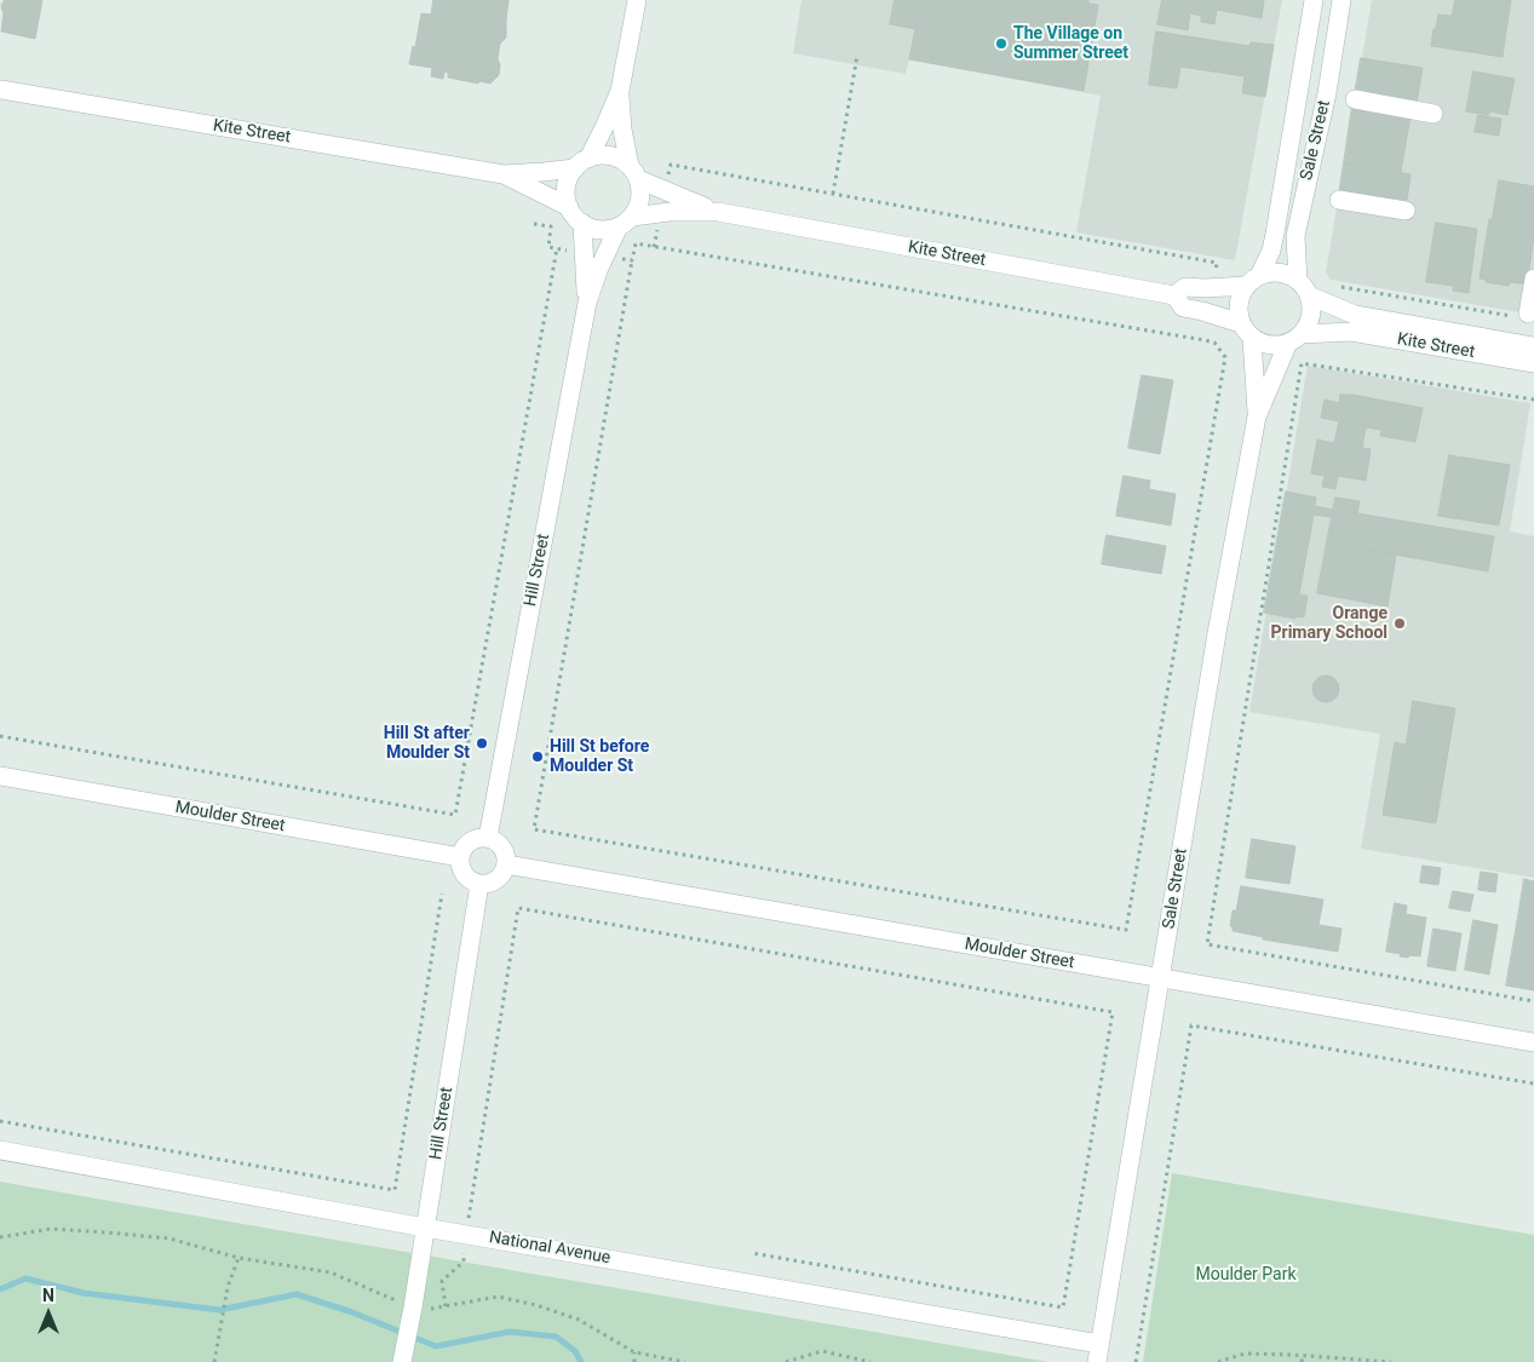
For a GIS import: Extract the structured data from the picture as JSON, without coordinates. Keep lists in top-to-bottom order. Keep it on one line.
{"streets":{"street":["Kite Street","Sale Street","Hill Street","Moulder Street","National Avenue"]},"crossings":[["Kite Street","Sale Street"],["Kite Street","Hill Street"],["Sale Street","Moulder Street"],["Sale Street","National Avenue"],["Hill Street","Moulder Street"],["Hill Street","National Avenue"]],"parks":["Moulder Park"],"places":["The Village on Summer Street","Orange Primary School","Hill St after Moulder St","Hill St before Moulder St"],"north":"top"}
